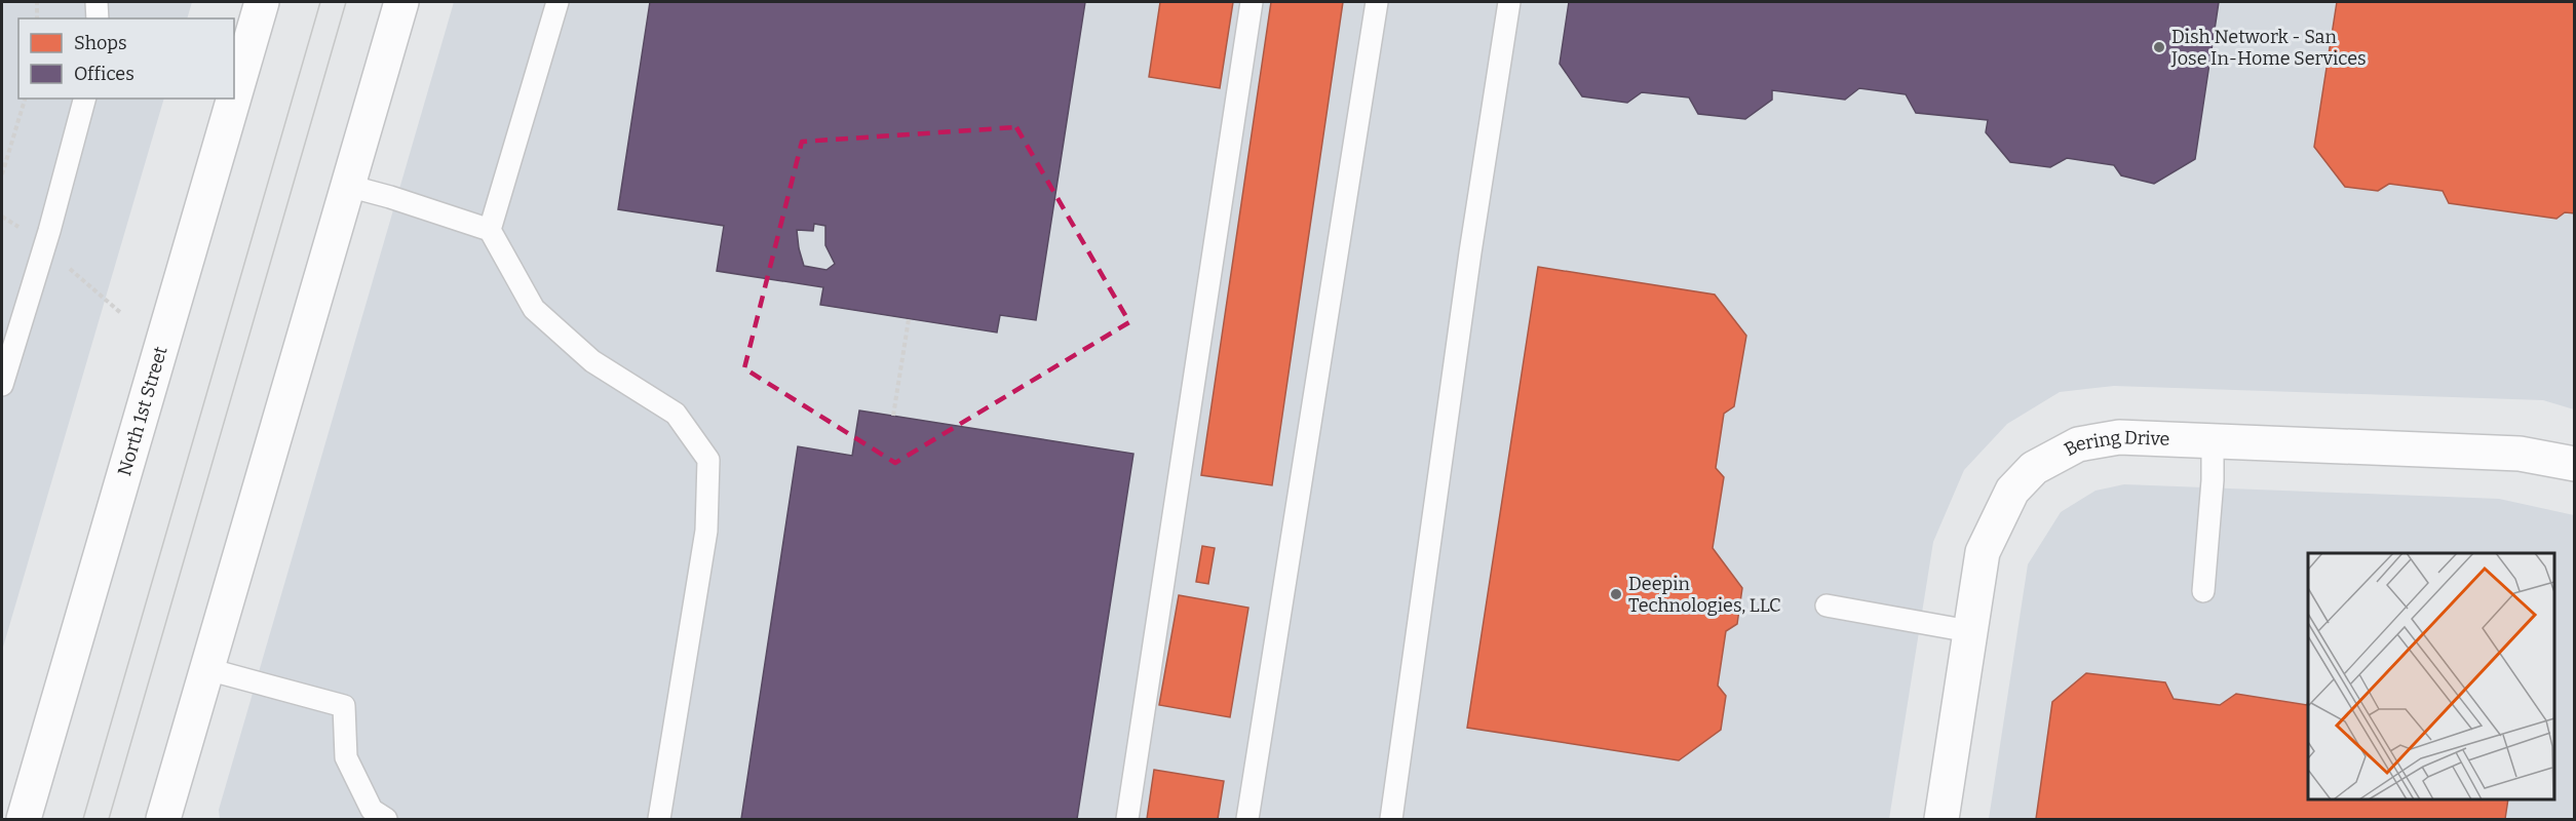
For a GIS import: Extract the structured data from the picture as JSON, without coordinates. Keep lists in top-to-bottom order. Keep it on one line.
{"streets":{"main road":["North 1st Street","Bering Drive"]},"places":["Dish Network - San Jose In-Home Services","Deepin Technologies, LLC"],"legend":["Shops","Offices"]}
